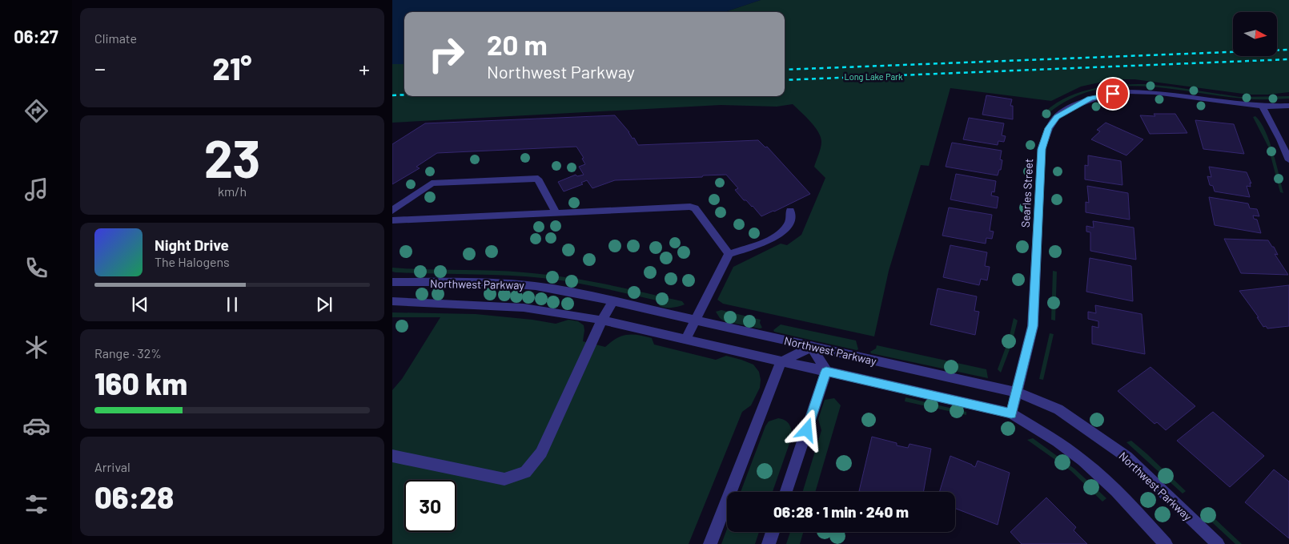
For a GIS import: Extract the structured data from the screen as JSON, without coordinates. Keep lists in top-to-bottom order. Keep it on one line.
{"streets":{"street":["Searles Street","Northwest Parkway"]},"crossings":[["Searles Street","Northwest Parkway"]],"parks":["Long Lake Park"],"north":"right","page":{"tabs":"06:27","tile":["Climate",["23","km/h"],["Range · 32%","160 km"],["Arrival","06:28"]],"turn":["20 m","Northwest Parkway"],"heat":["−","21°","+"],"song":["Night Drive","The Halogens"],"limit":"30","trip":"06:28 · 1 min · 240 m"}}
